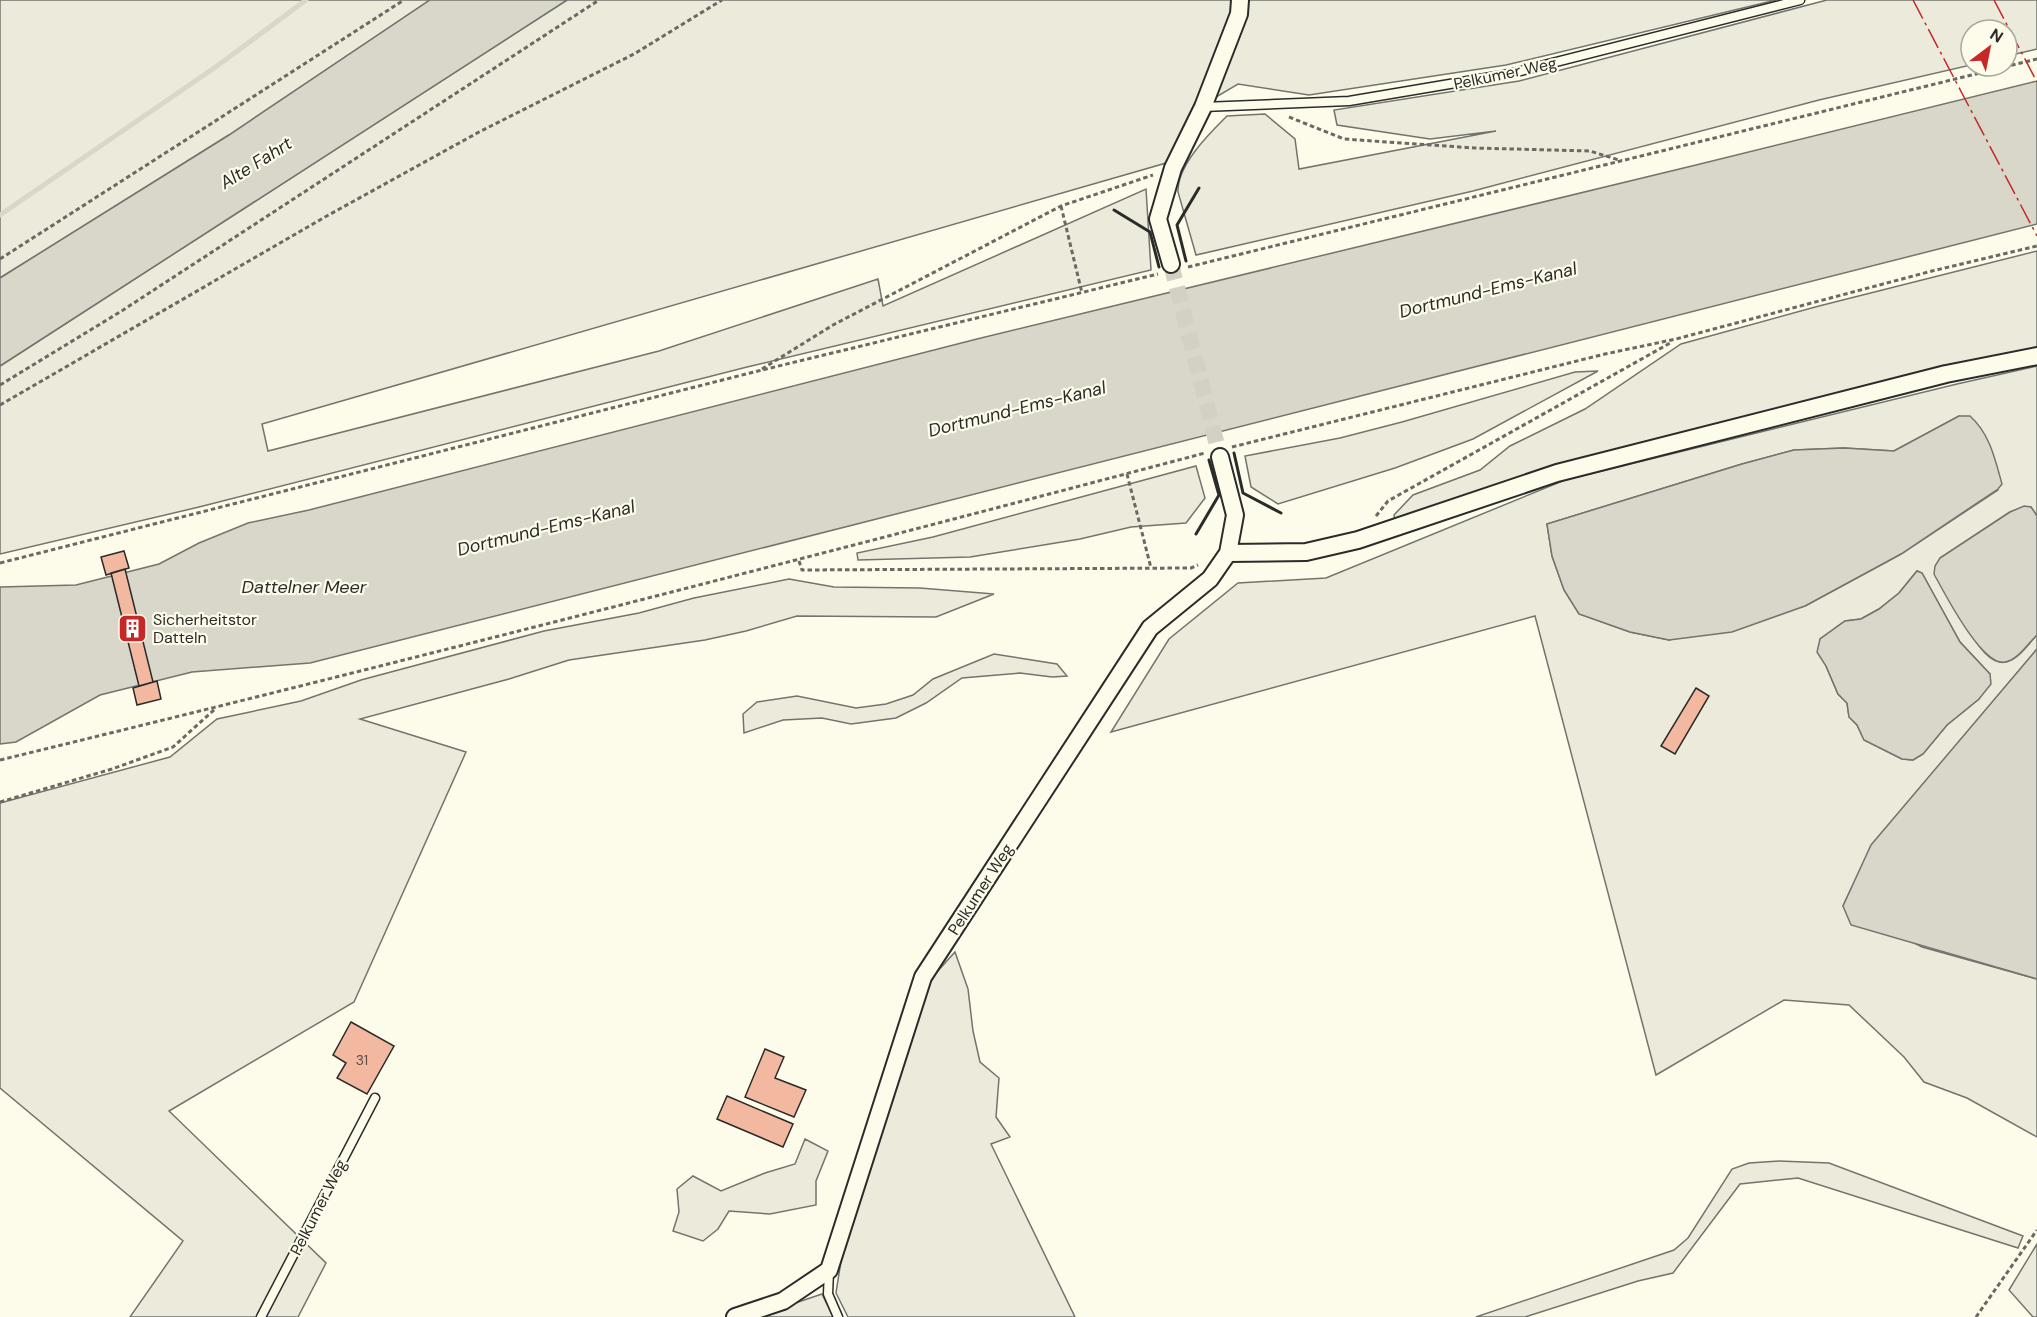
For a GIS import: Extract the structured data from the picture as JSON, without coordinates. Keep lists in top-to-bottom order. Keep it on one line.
{"streets":{"street":["Pelkumer Weg"]},"water":["Alte Fahrt","Dortmund-Ems-Kanal","Dattelner Meer"],"places":{"building":["Sicherheitstor Datteln"]},"house_numbers":["31"],"north":"top right"}
